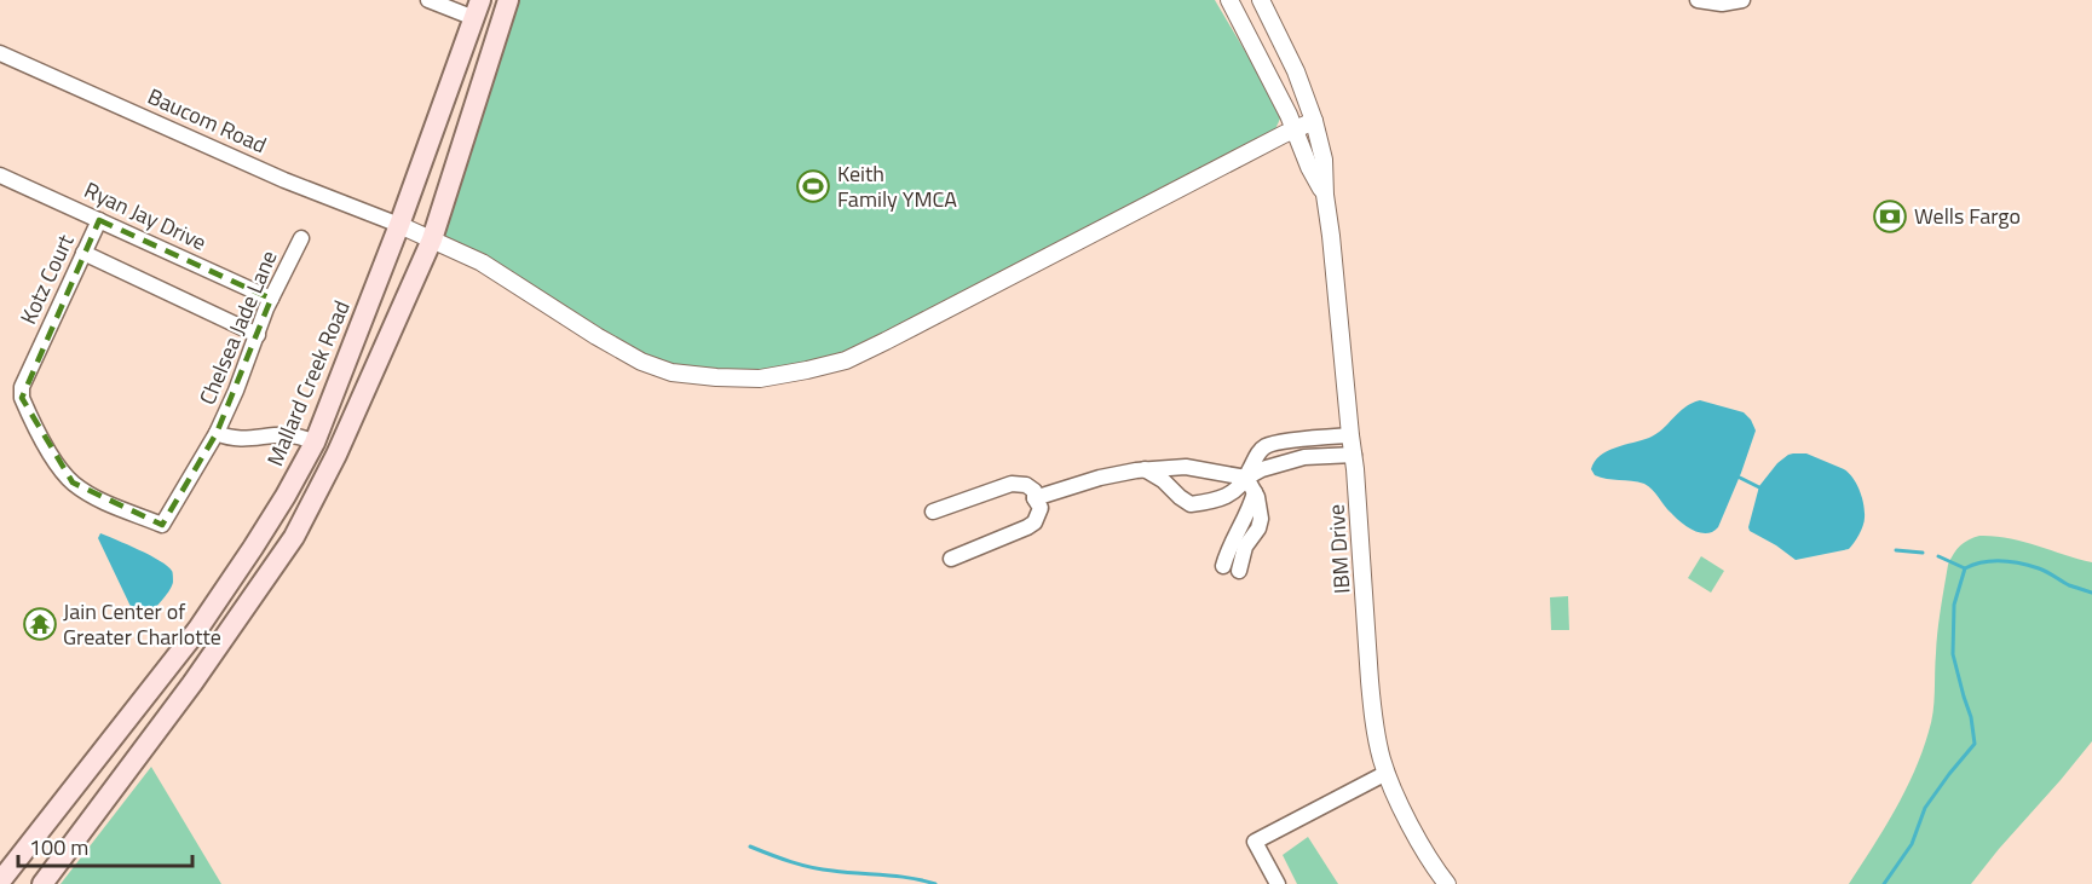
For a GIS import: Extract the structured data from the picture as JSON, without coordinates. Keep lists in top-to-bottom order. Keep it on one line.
{"streets":{"main road":["Mallard Creek Road"],"street":["Baucom Road","Ryan Jay Drive","Kotz Court","Chelsea Jade Lane","IBM Drive"]},"crossings":[["Baucom Road","Mallard Creek Road"],["Ryan Jay Drive","Kotz Court"],["Ryan Jay Drive","Chelsea Jade Lane"],["Kotz Court","Chelsea Jade Lane"]],"places":{"sports":["Keith Family YMCA"],"bank":["Wells Fargo"],"temple":["Jain Center of Greater Charlotte"]},"scale_bar":"100 m"}
